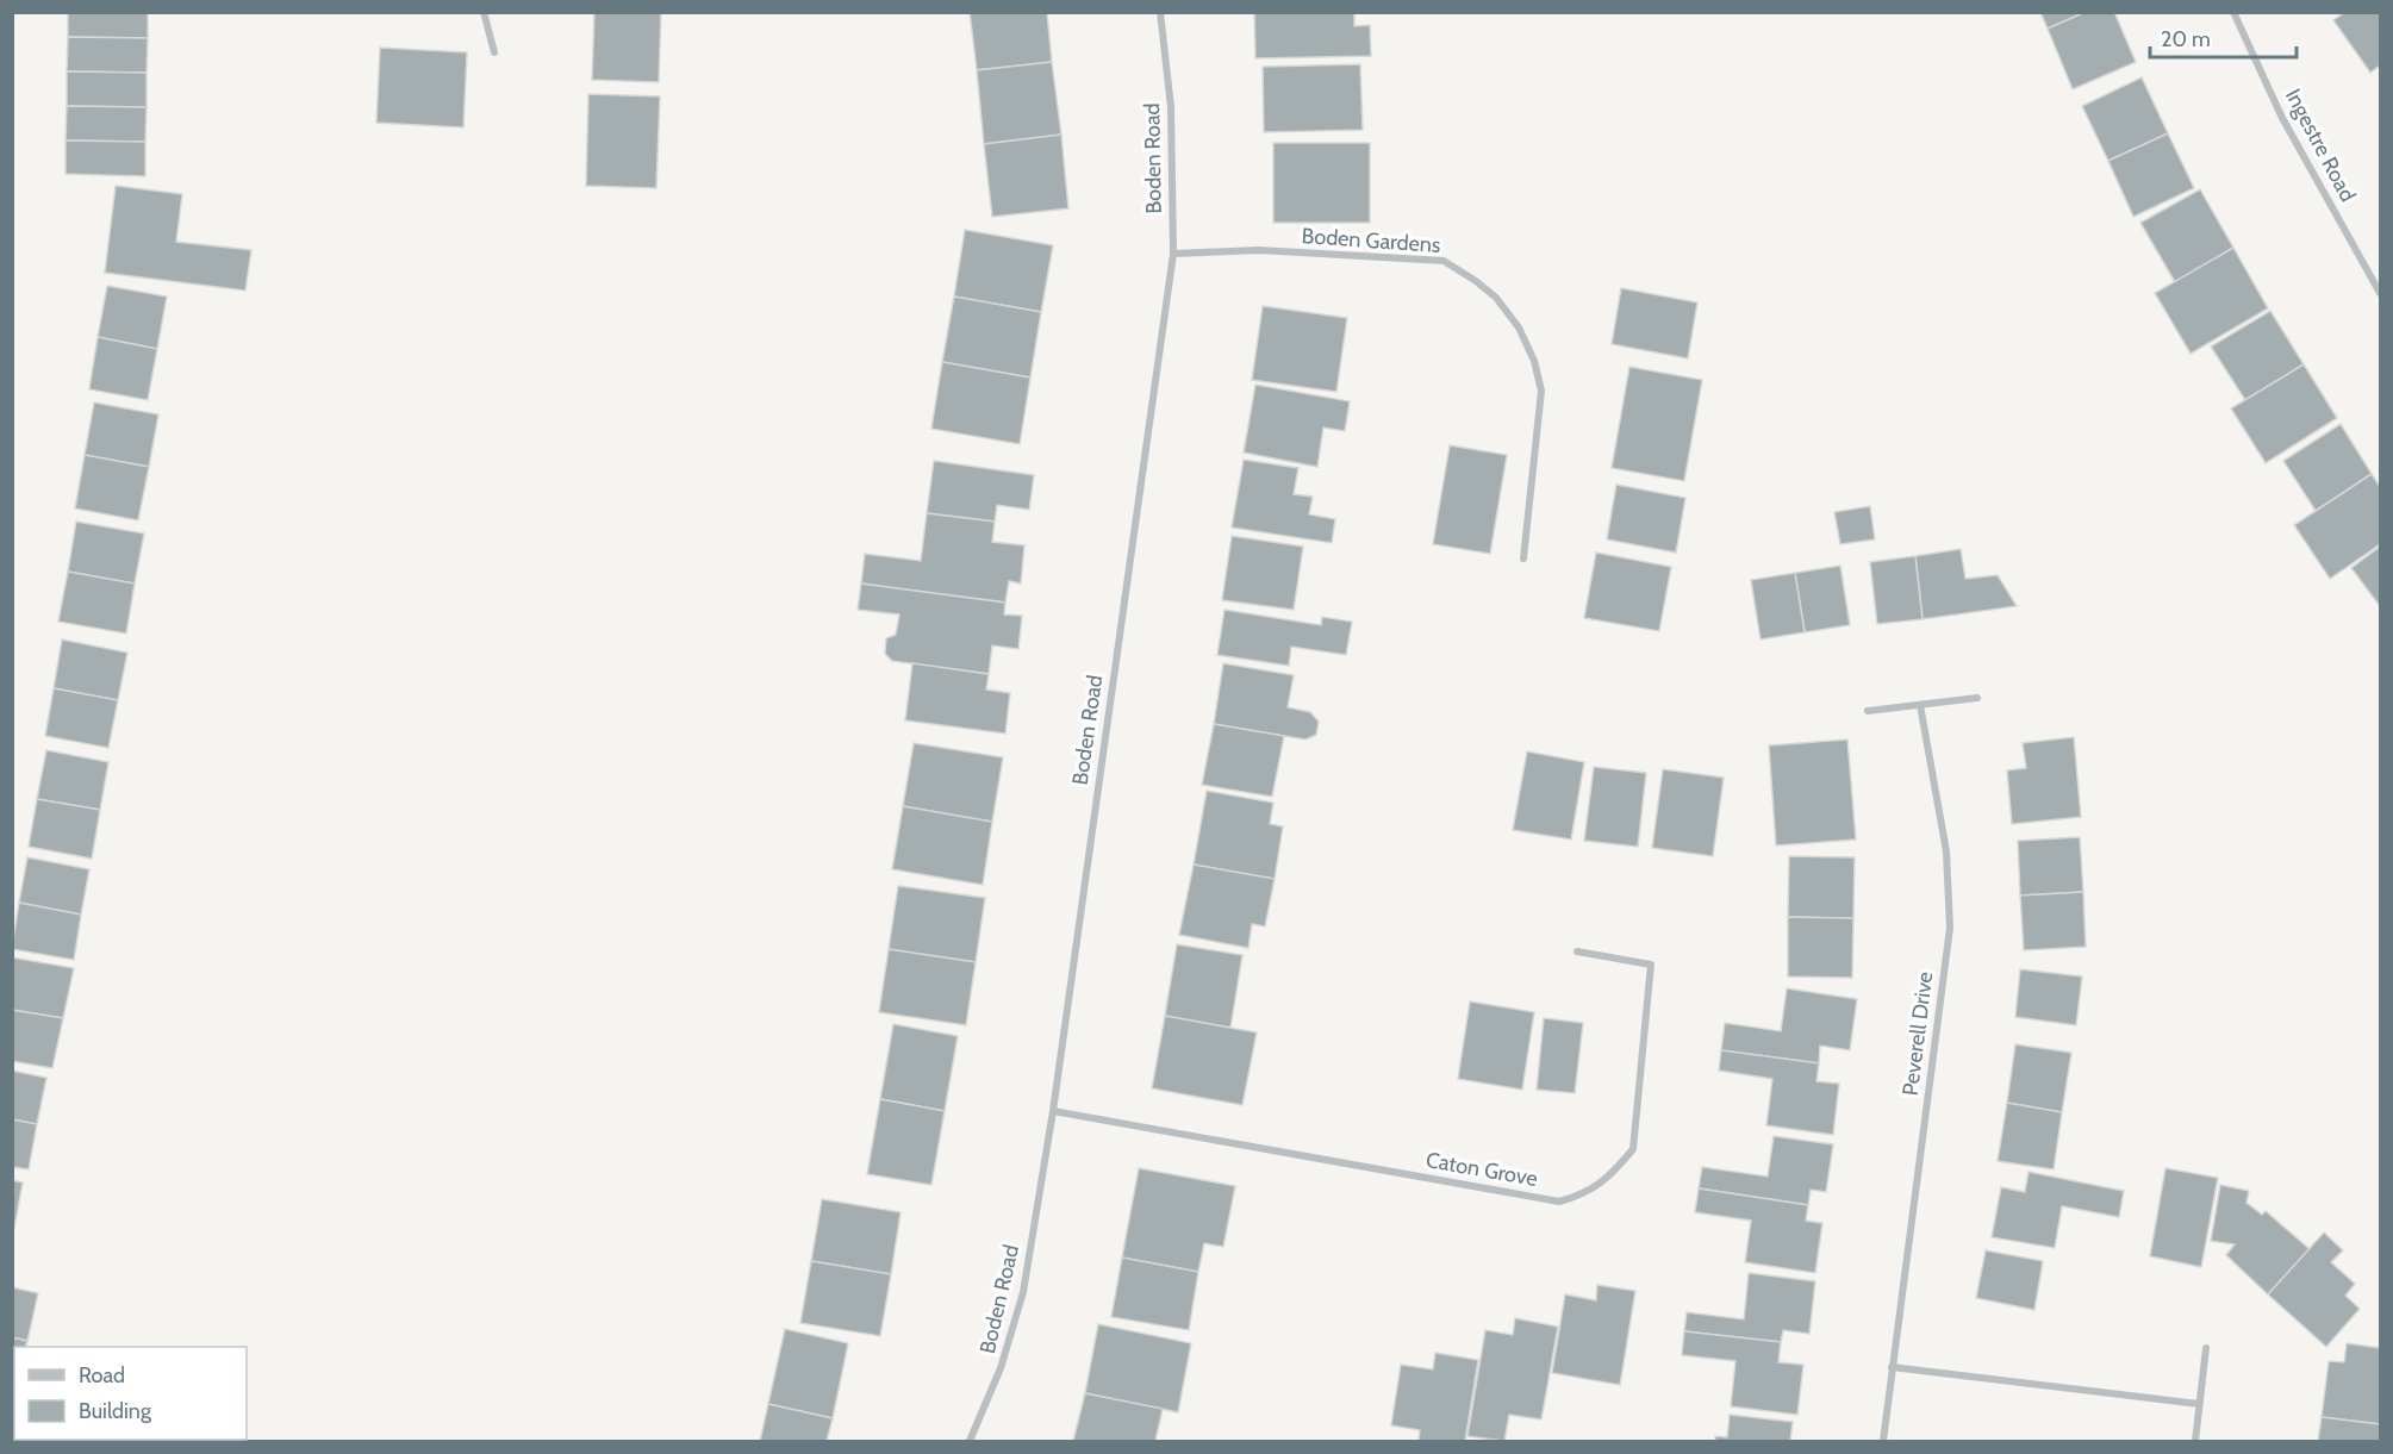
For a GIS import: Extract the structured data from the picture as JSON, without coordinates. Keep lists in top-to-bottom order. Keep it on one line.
{"streets":{"street":["Ingestre Road","Boden Road","Boden Gardens","Peverell Drive","Caton Grove"]},"crossings":[["Boden Road","Boden Gardens"],["Boden Road","Caton Grove"]],"legend":["Road","Building"],"scale_bar":"20 m"}
